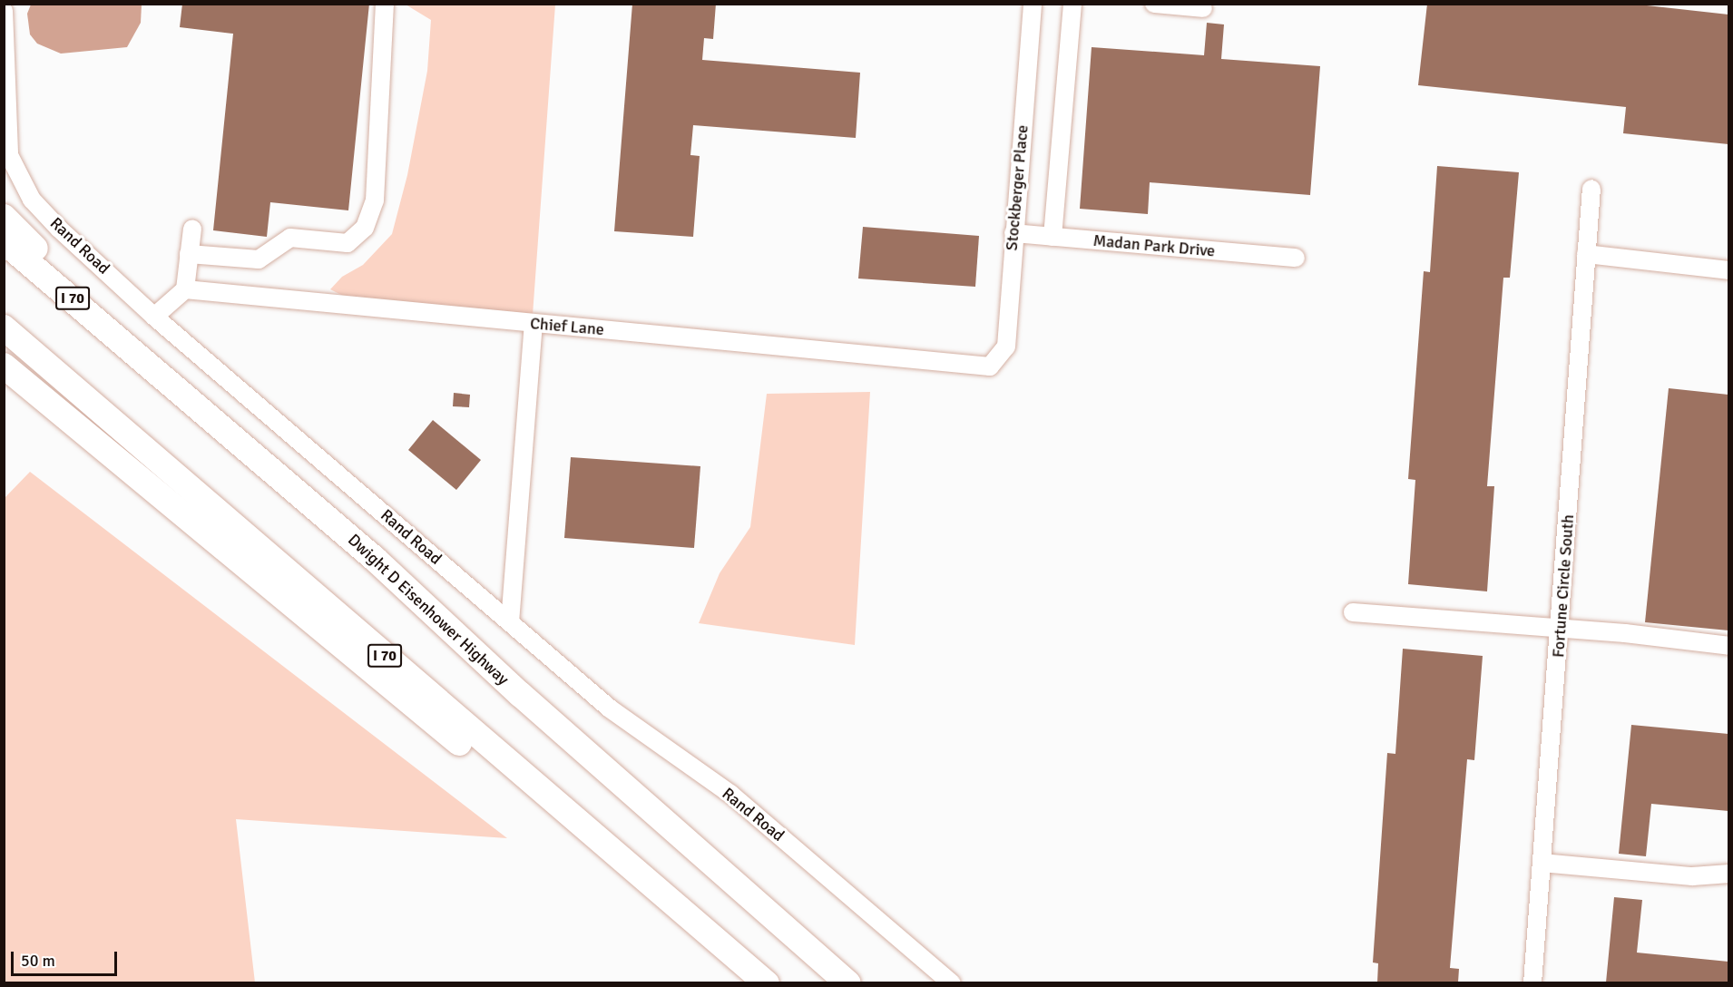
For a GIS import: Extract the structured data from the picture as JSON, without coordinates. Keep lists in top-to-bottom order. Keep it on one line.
{"streets":{"highway":["I 70","Dwight D Eisenhower Highway"],"street":["Stockberger Place","Rand Road","Madan Park Drive","Chief Lane","Fortune Circle South"]},"crossings":[["Stockberger Place","Madan Park Drive"],["Stockberger Place","Chief Lane"]],"scale_bar":"50 m"}
